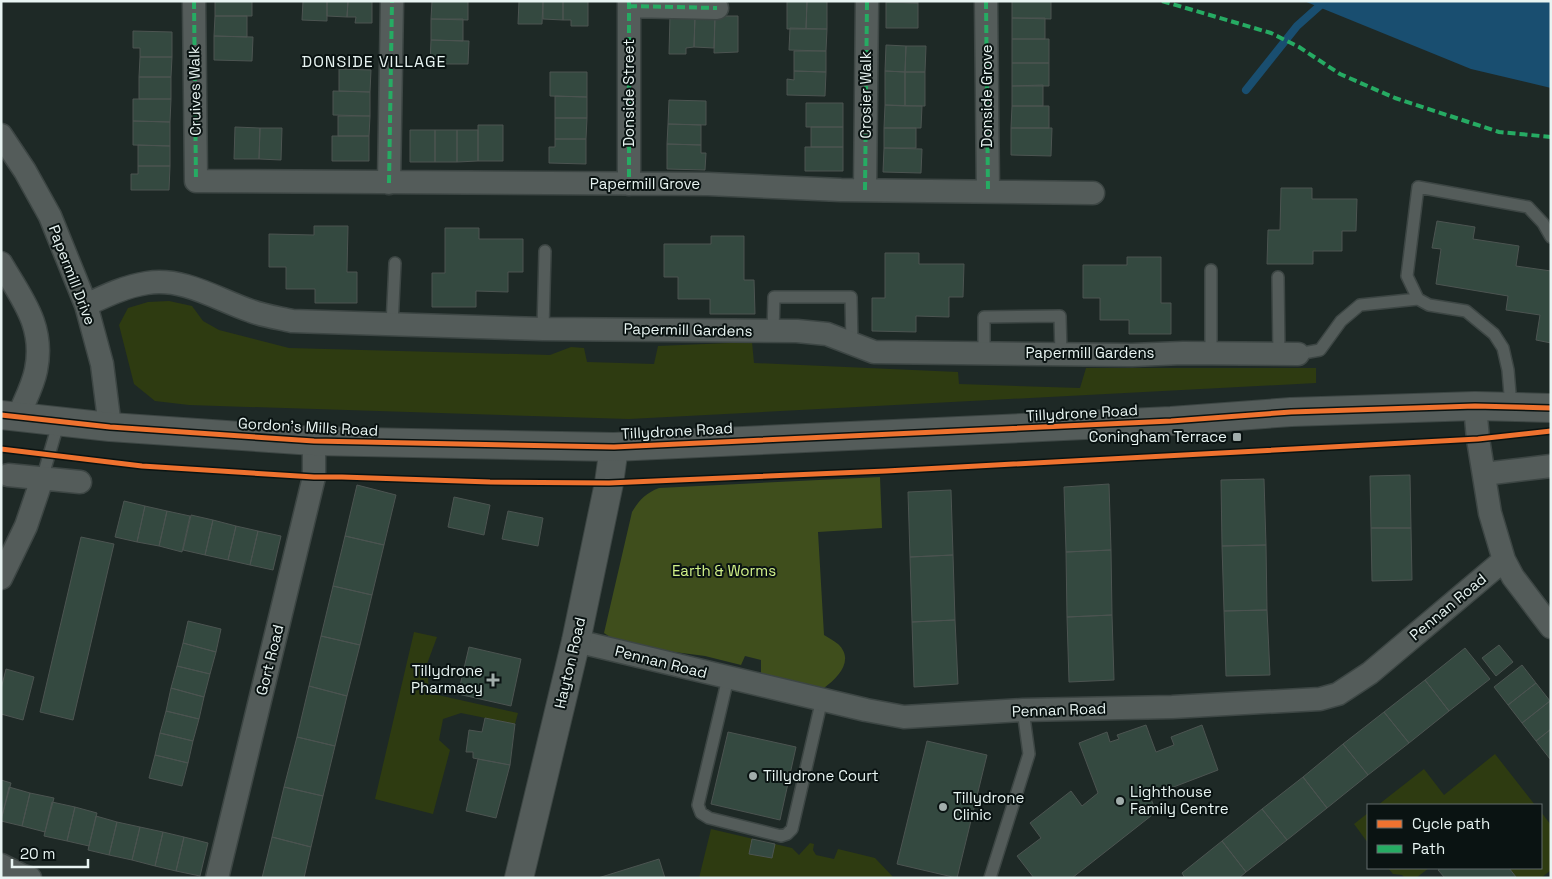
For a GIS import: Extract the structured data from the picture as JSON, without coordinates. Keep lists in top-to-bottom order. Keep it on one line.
{"streets":{"main road":["Tillydrone Road","Gordon's Mills Road","Hayton Road"],"street":["Cruives Walk","Donside Street","Crosier Walk","Donside Grove","Papermill Grove","Papermill Drive","Papermill Gardens","Pennan Road","Gort Road"]},"crossings":[["Cruives Walk","Papermill Grove"],["Donside Street","Papermill Grove"],["Crosier Walk","Papermill Grove"],["Donside Grove","Papermill Grove"],["Papermill Drive","Papermill Gardens"],["Papermill Drive","Gordon's Mills Road"],["Tillydrone Road","Gordon's Mills Road"],["Tillydrone Road","Hayton Road"],["Gordon's Mills Road","Gort Road"],["Gordon's Mills Road","Hayton Road"],["Pennan Road","Hayton Road"]],"districts":["DONSIDE VILLAGE"],"parks":["Earth & Worms"],"places":{"transit":["Coningham Terrace"],"health":["Tillydrone Pharmacy"],"other":["Tillydrone Court","Lighthouse Family Centre","Tillydrone Clinic"]},"legend":["Cycle path","Path"],"scale_bar":"20 m"}
